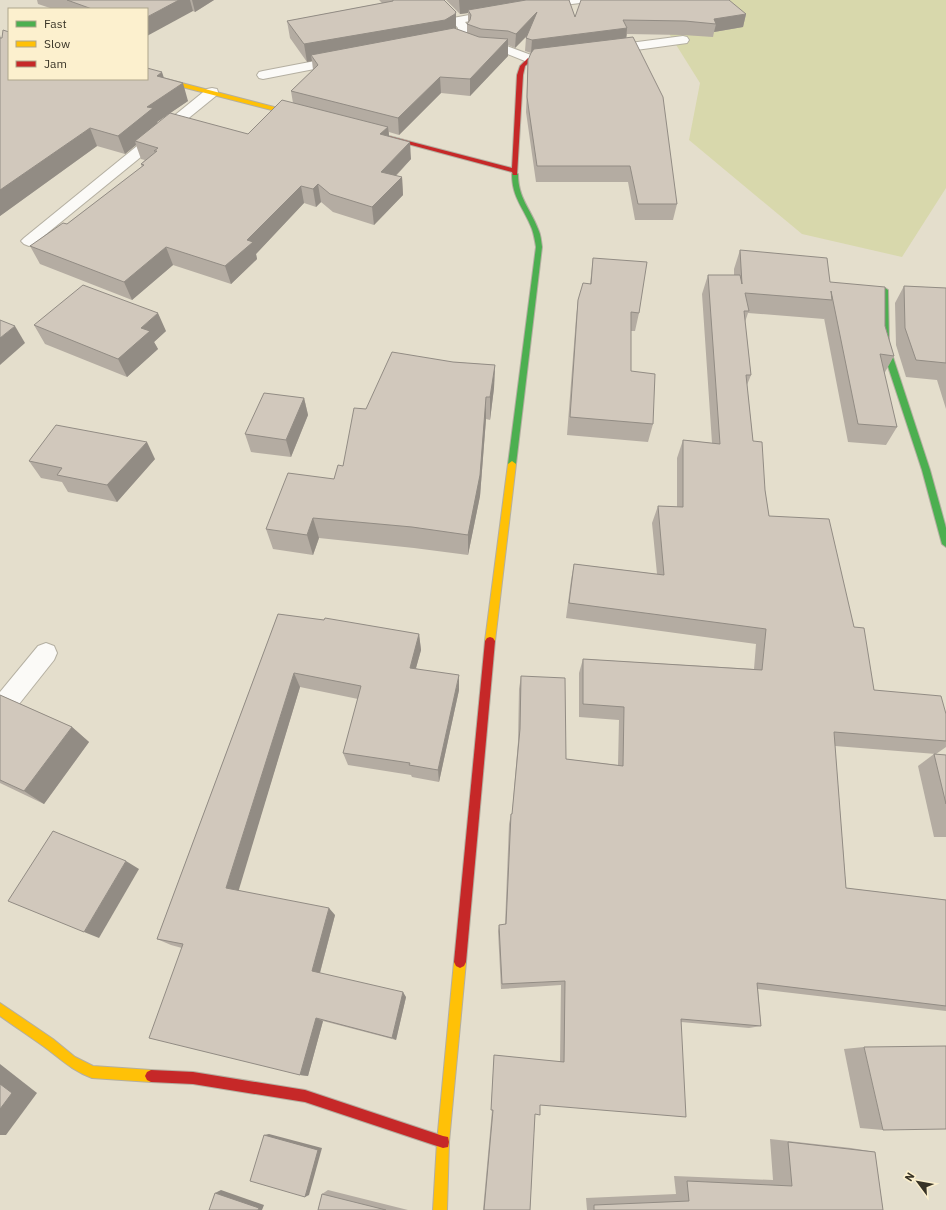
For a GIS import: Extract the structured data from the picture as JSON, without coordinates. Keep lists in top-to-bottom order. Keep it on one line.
{"legend":["Fast","Slow","Jam"],"north":"top left"}
